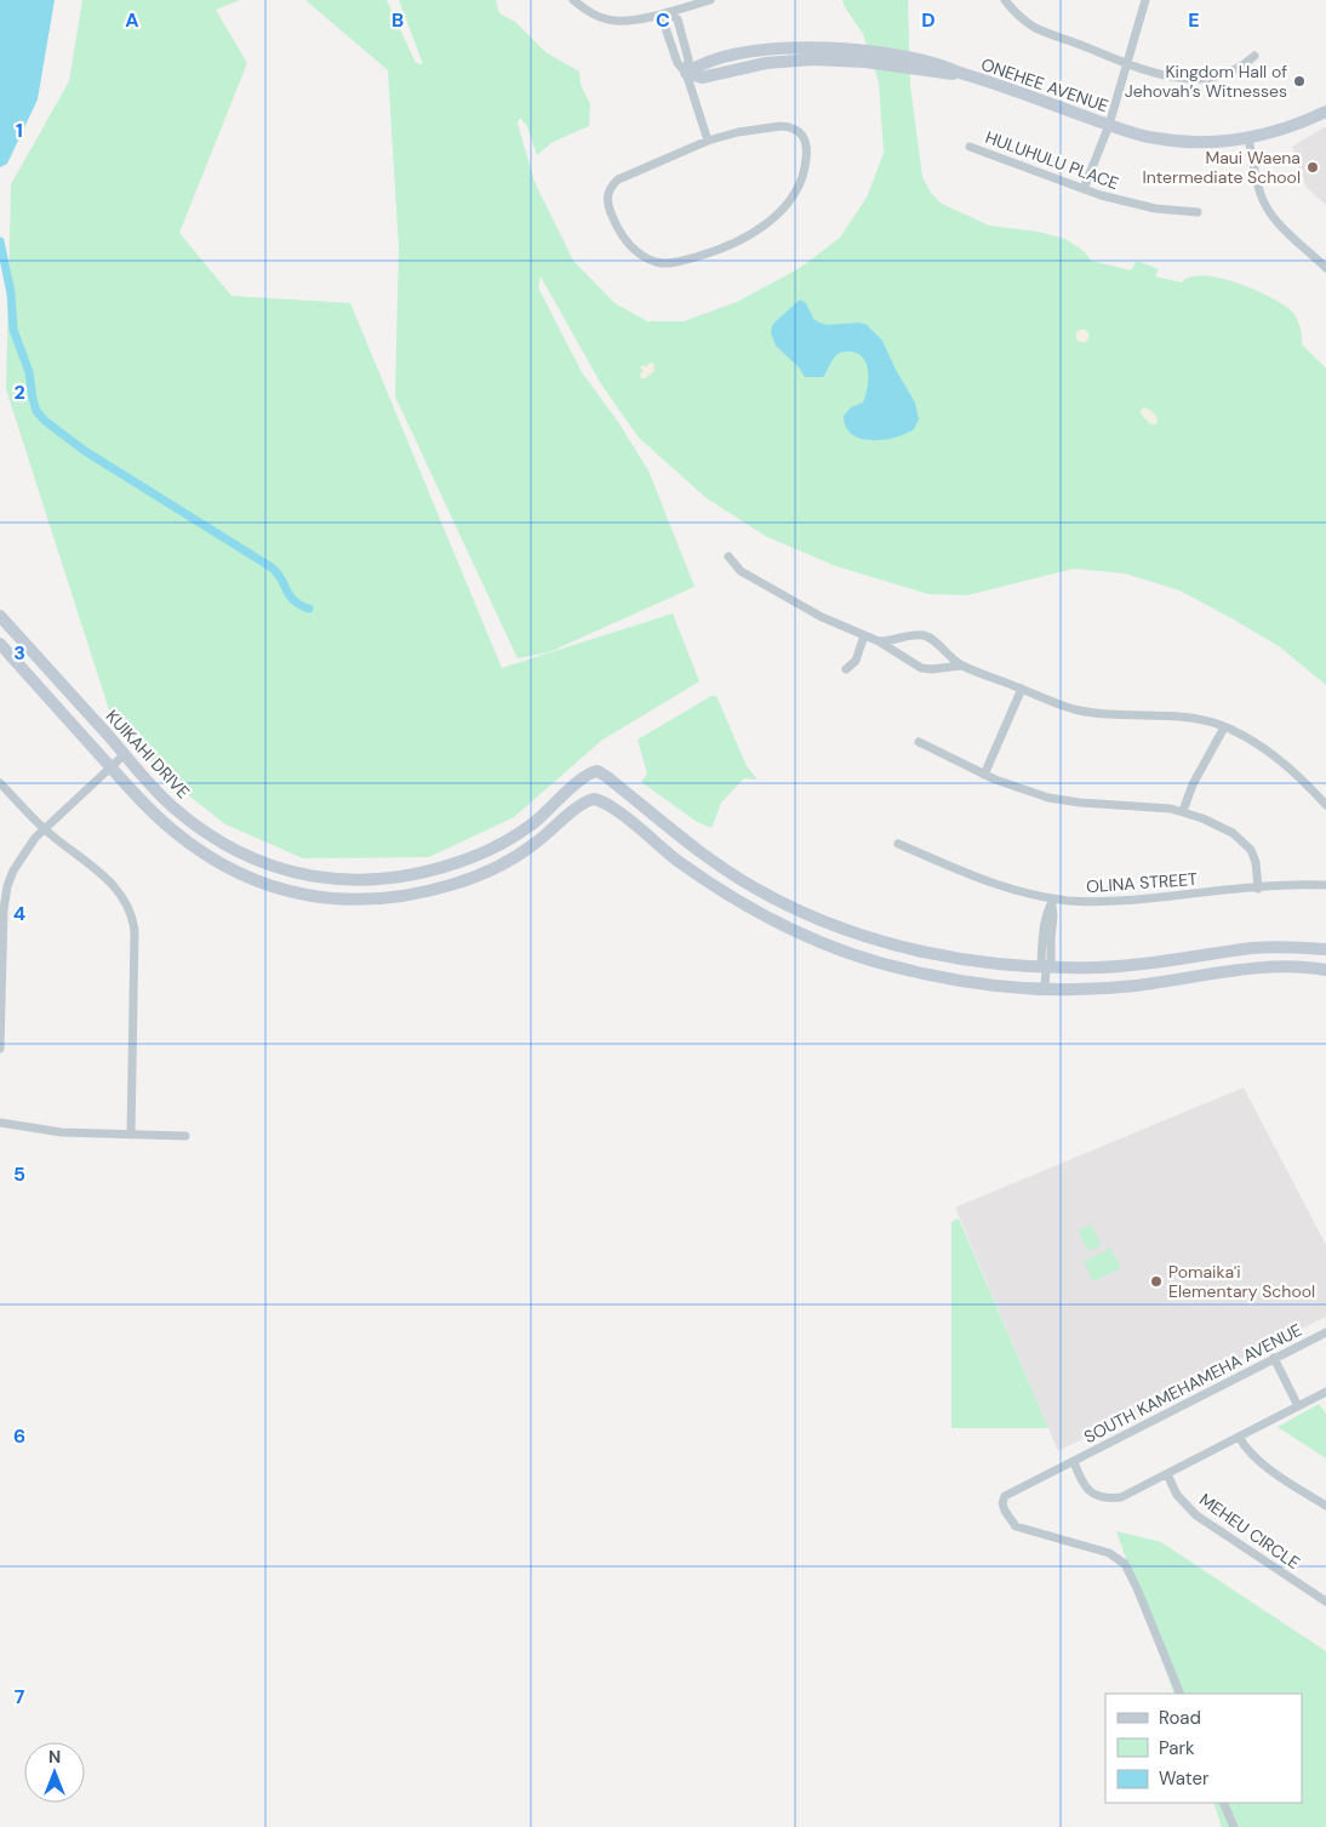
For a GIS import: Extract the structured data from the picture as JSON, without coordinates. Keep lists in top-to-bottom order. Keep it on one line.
{"streets":{"main road":["ONEHEE AVENUE","KUIKAHI DRIVE"],"street":["HULUHULU PLACE","OLINA STREET","SOUTH KAMEHAMEHA AVENUE","MEHEU CIRCLE"]},"places":["Kingdom Hall of Jehovah’s Witnesses","Maui Waena Intermediate School","Pomaika'i Elementary School"],"legend":["Road","Park","Water"],"north":"top","grid":{"columns":["A","B","C","D","E"],"rows":["1","2","3","4","5","6","7"]}}
